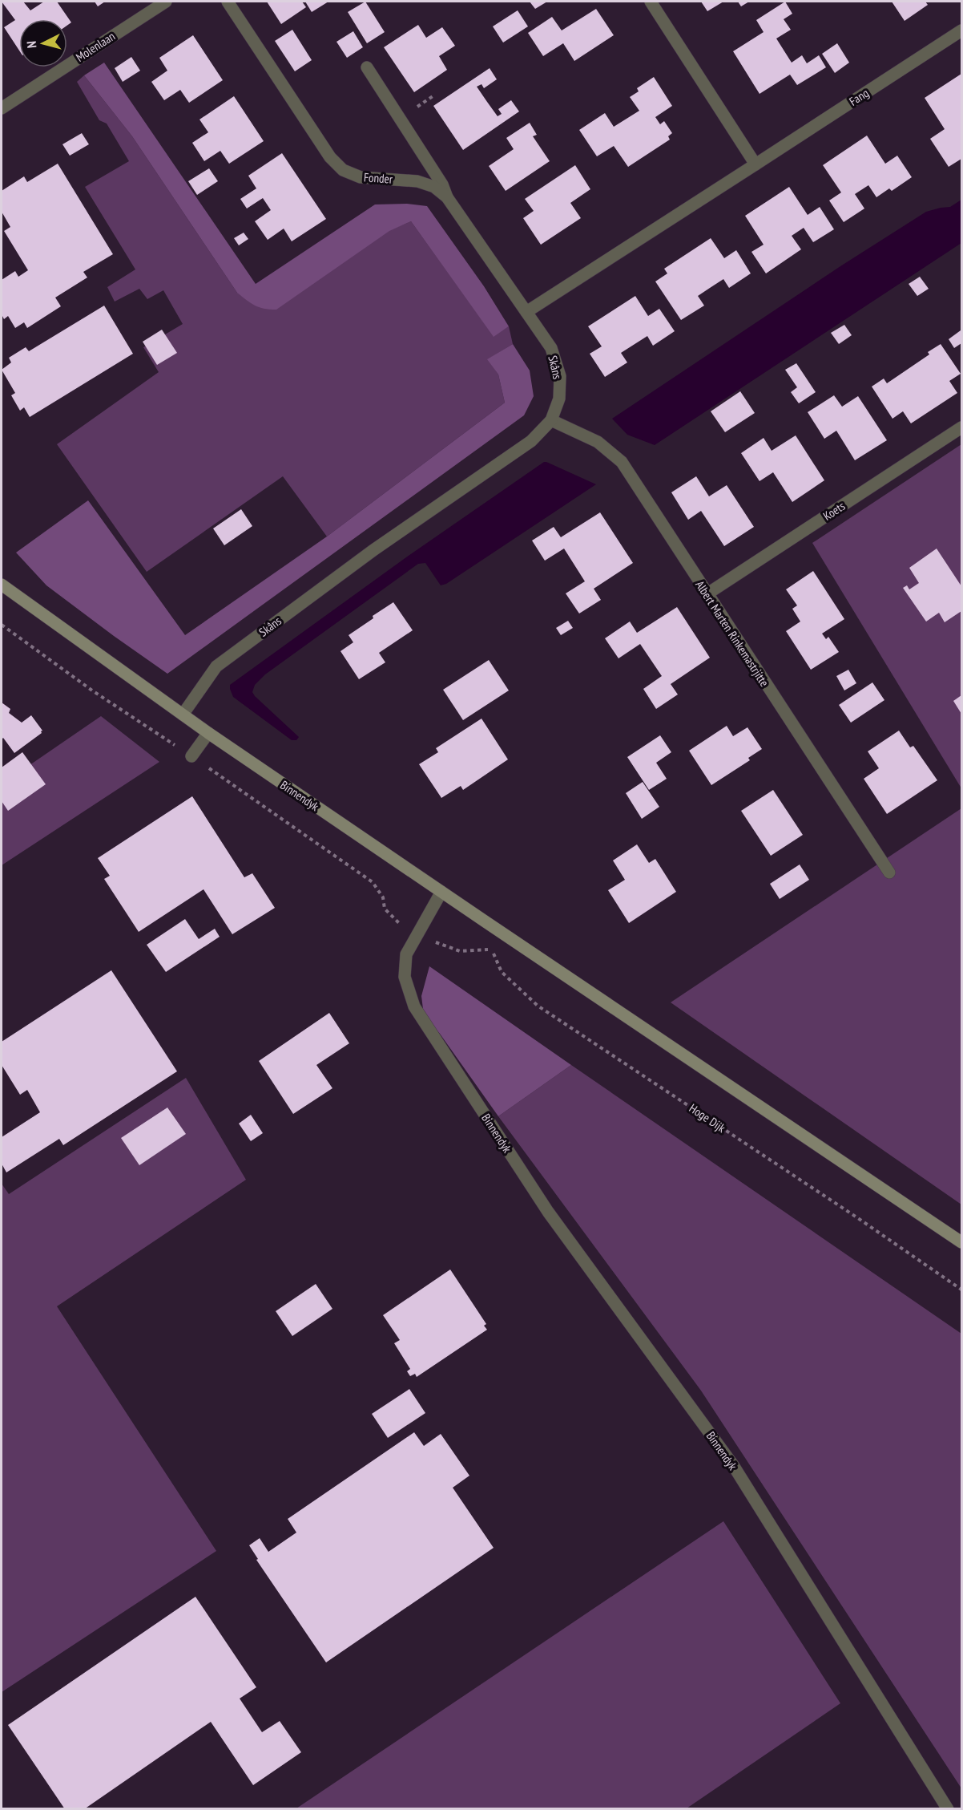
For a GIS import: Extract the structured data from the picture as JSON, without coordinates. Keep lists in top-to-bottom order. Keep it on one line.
{"streets":{"main road":["Binnendyk"],"street":["Molenlaan","Fang","Fonder","Skâns","Koets","Albert Marten Rinkemastrjitte"],"path":["Hoge Dijk"]},"crossings":[["Fonder","Skâns"],["Skâns","Albert Marten Rinkemastrjitte"],["Skâns","Binnendyk"],["Koets","Albert Marten Rinkemastrjitte"]],"north":"left"}
